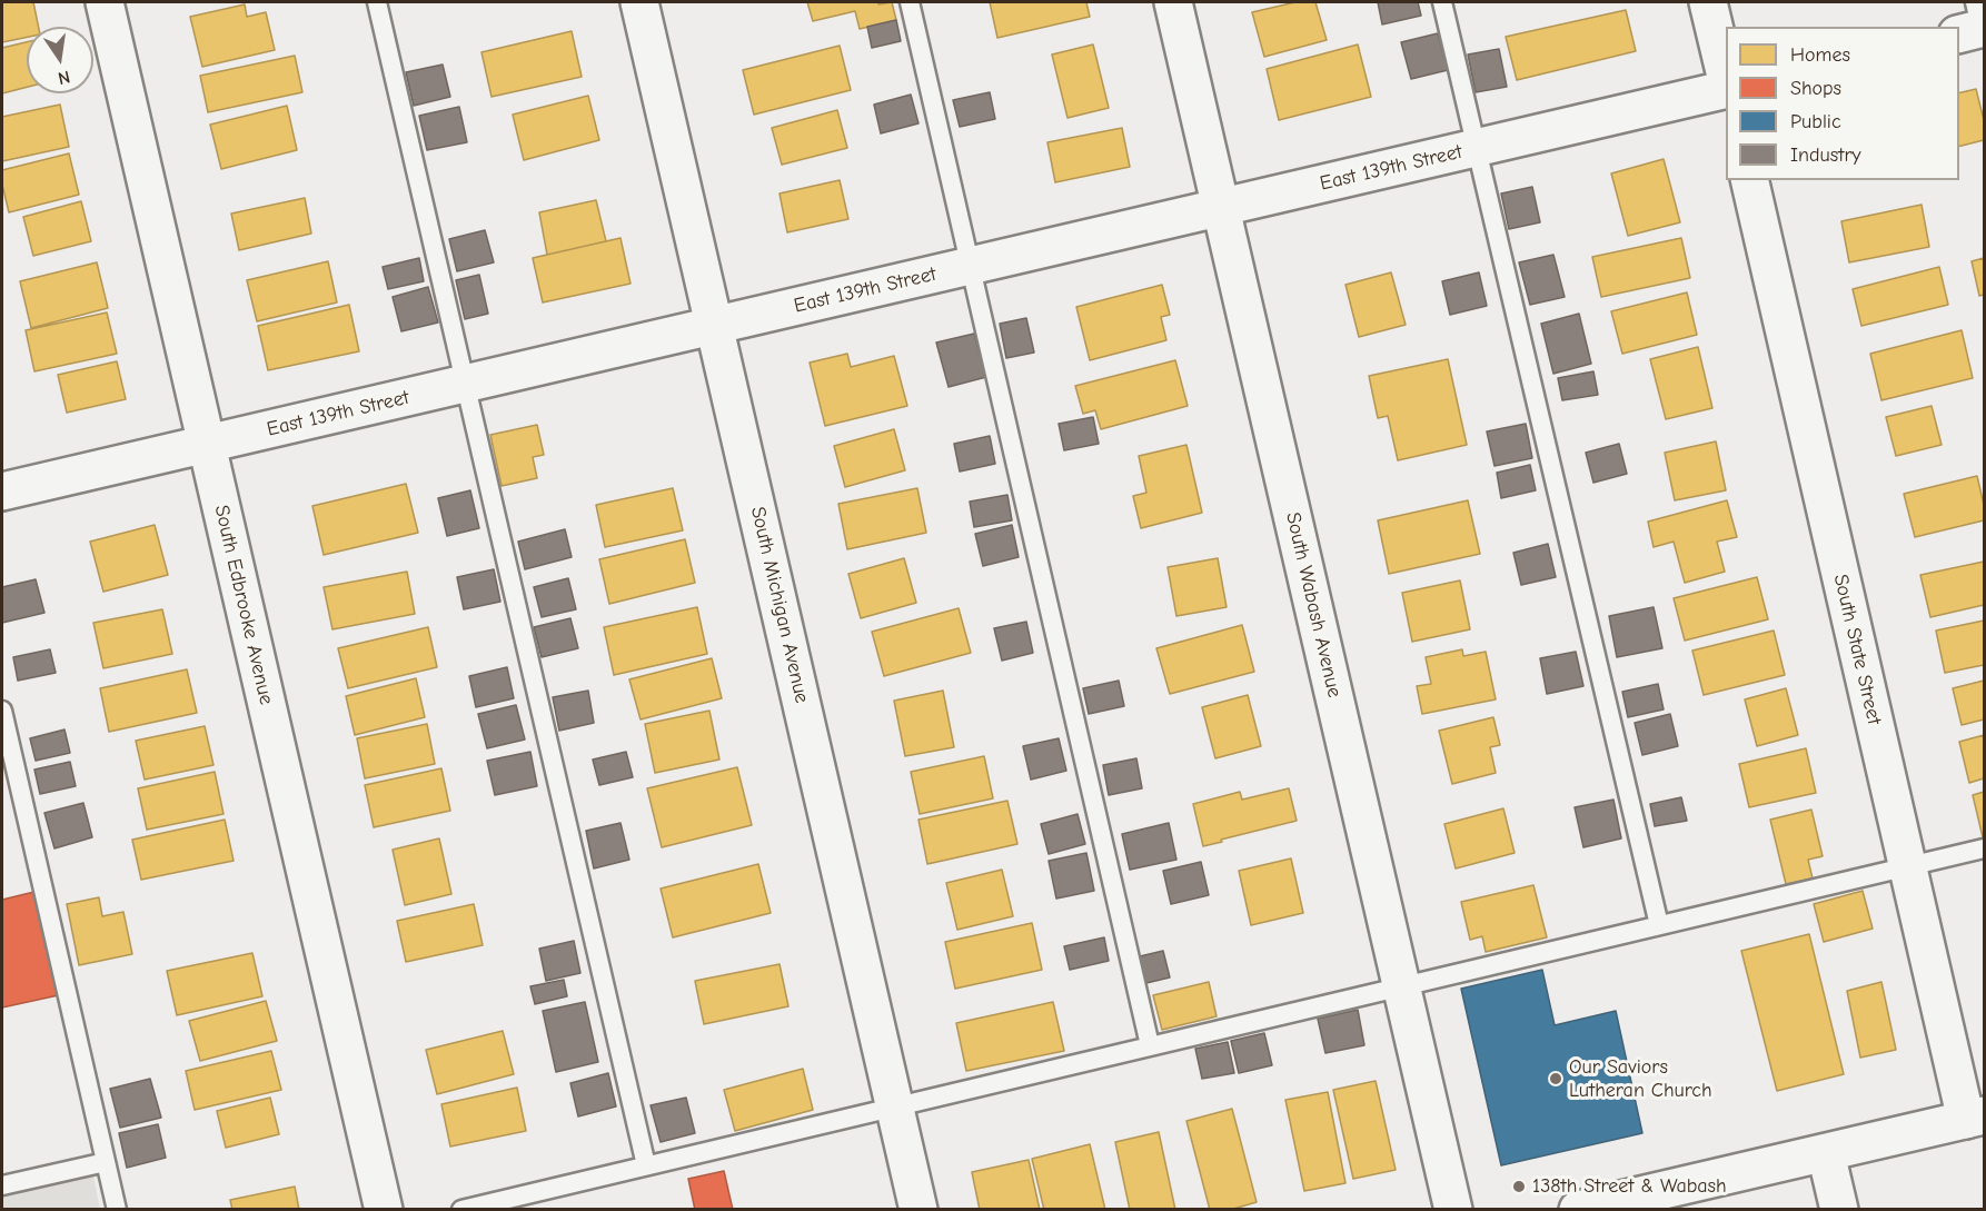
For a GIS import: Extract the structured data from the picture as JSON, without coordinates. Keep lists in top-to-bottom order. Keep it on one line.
{"streets":{"street":["East 139th Street","South Edbrooke Avenue","South Michigan Avenue","South Wabash Avenue","South State Street"]},"crossings":[["East 139th Street","South Edbrooke Avenue"],["East 139th Street","South Michigan Avenue"],["East 139th Street","South Wabash Avenue"]],"places":["Our Saviors Lutheran Church","138th Street & Wabash"],"legend":["Homes","Shops","Public","Industry"],"north":"bottom"}
